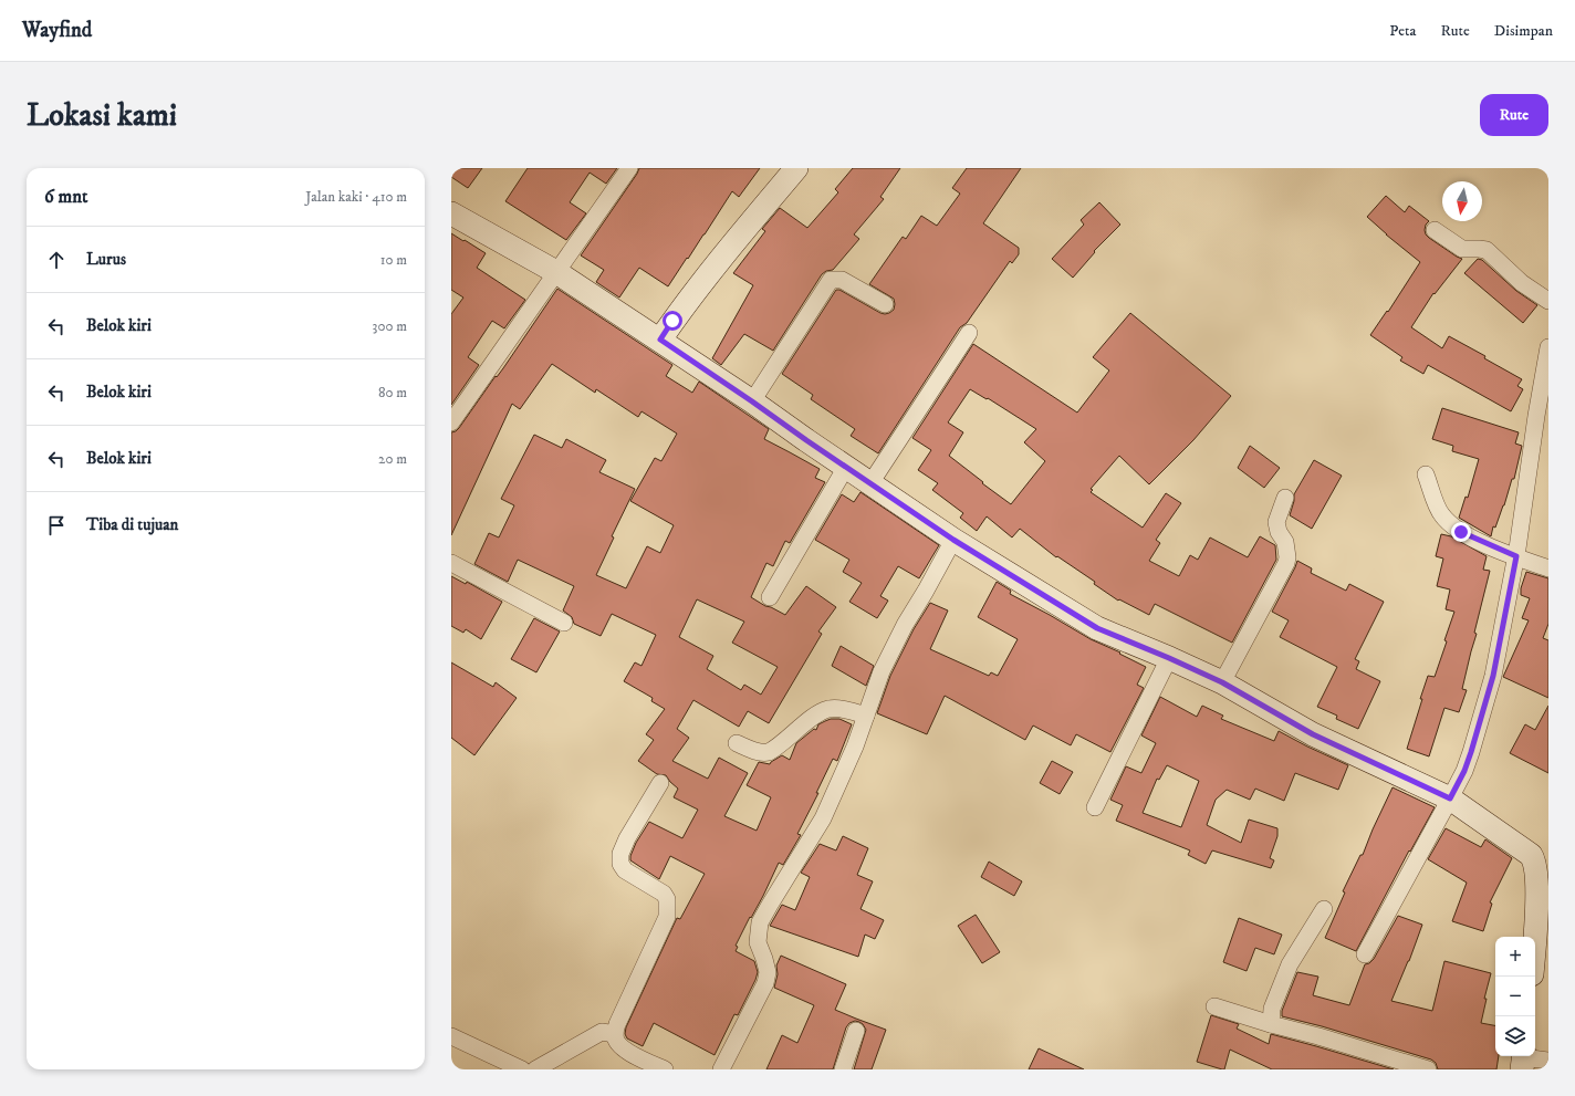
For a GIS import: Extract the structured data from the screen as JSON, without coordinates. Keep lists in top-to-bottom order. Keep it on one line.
{"north":"bottom","page":{"header":"Wayfind","nav":["Peta","Rute","Disimpan"],"buttons":"Rute","title":"Lokasi kami","heading":["6 mnt","Jalan kaki · 410 m"],"list":[["Lurus","10 m"],["Belok kiri","300 m"],["Belok kiri","80 m"],["Belok kiri","20 m"],"Tiba di tujuan"],"map_buttons":["+","−"]}}
